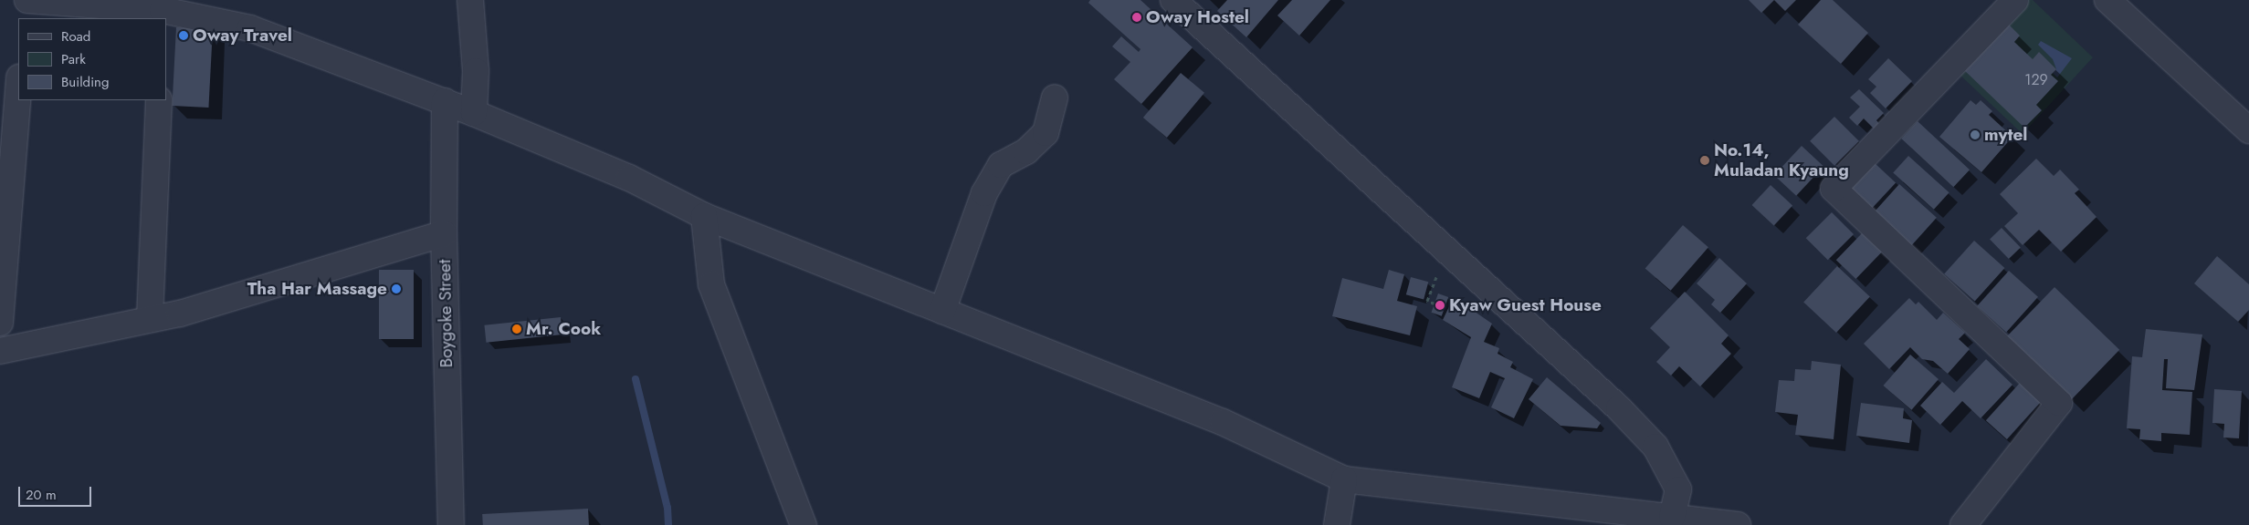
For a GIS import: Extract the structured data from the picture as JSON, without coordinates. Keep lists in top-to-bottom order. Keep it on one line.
{"streets":{"street":["Boygoke Street"]},"places":["Oway Hostel","Oway Travel","mytel","No.14, Muladan Kyaung","Tha Har Massage","Kyaw Guest House","Mr. Cook"],"house_numbers":["129"],"legend":["Road","Park","Building"],"scale_bar":"20 m"}
